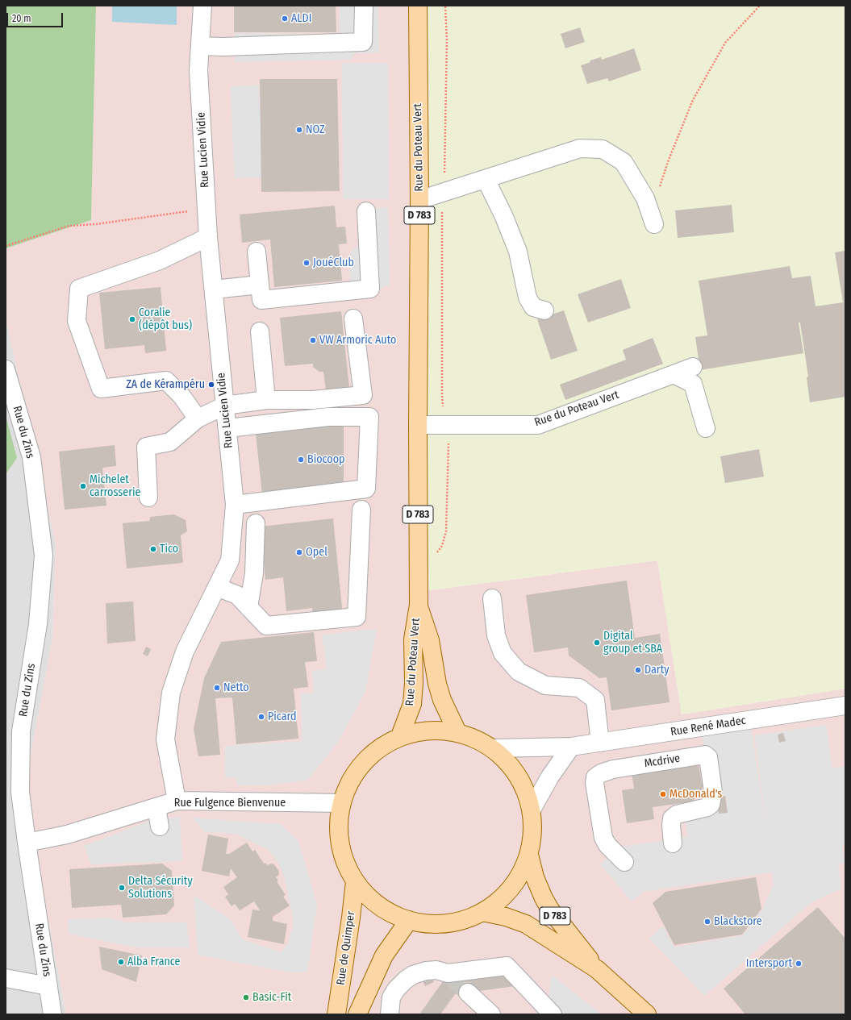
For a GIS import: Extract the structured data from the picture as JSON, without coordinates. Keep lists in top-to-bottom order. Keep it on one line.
{"streets":{"main road":["Rue du Poteau Vert","D 783","Rue de Quimper"],"street":["Rue Lucien Vidie","Rue du Zins","Rue René Madec","Mcdrive","Rue Fulgence Bienvenue"]},"crossings":[["Rue Lucien Vidie","Rue Fulgence Bienvenue"],["Rue du Zins","Rue Fulgence Bienvenue"]],"places":["ALDI","NOZ","JouéClub","Coralie (dépôt bus)","VW Armoric Auto","ZA de Kérampéru","Biocoop","Michelet carrosserie","Tico","Opel","Digital group et SBA","Darty","Netto","Picard","McDonald's","Delta Sécurity Solutions","Blackstore","Alba France","Intersport","Basic-Fit"],"scale_bar":"20 m"}
